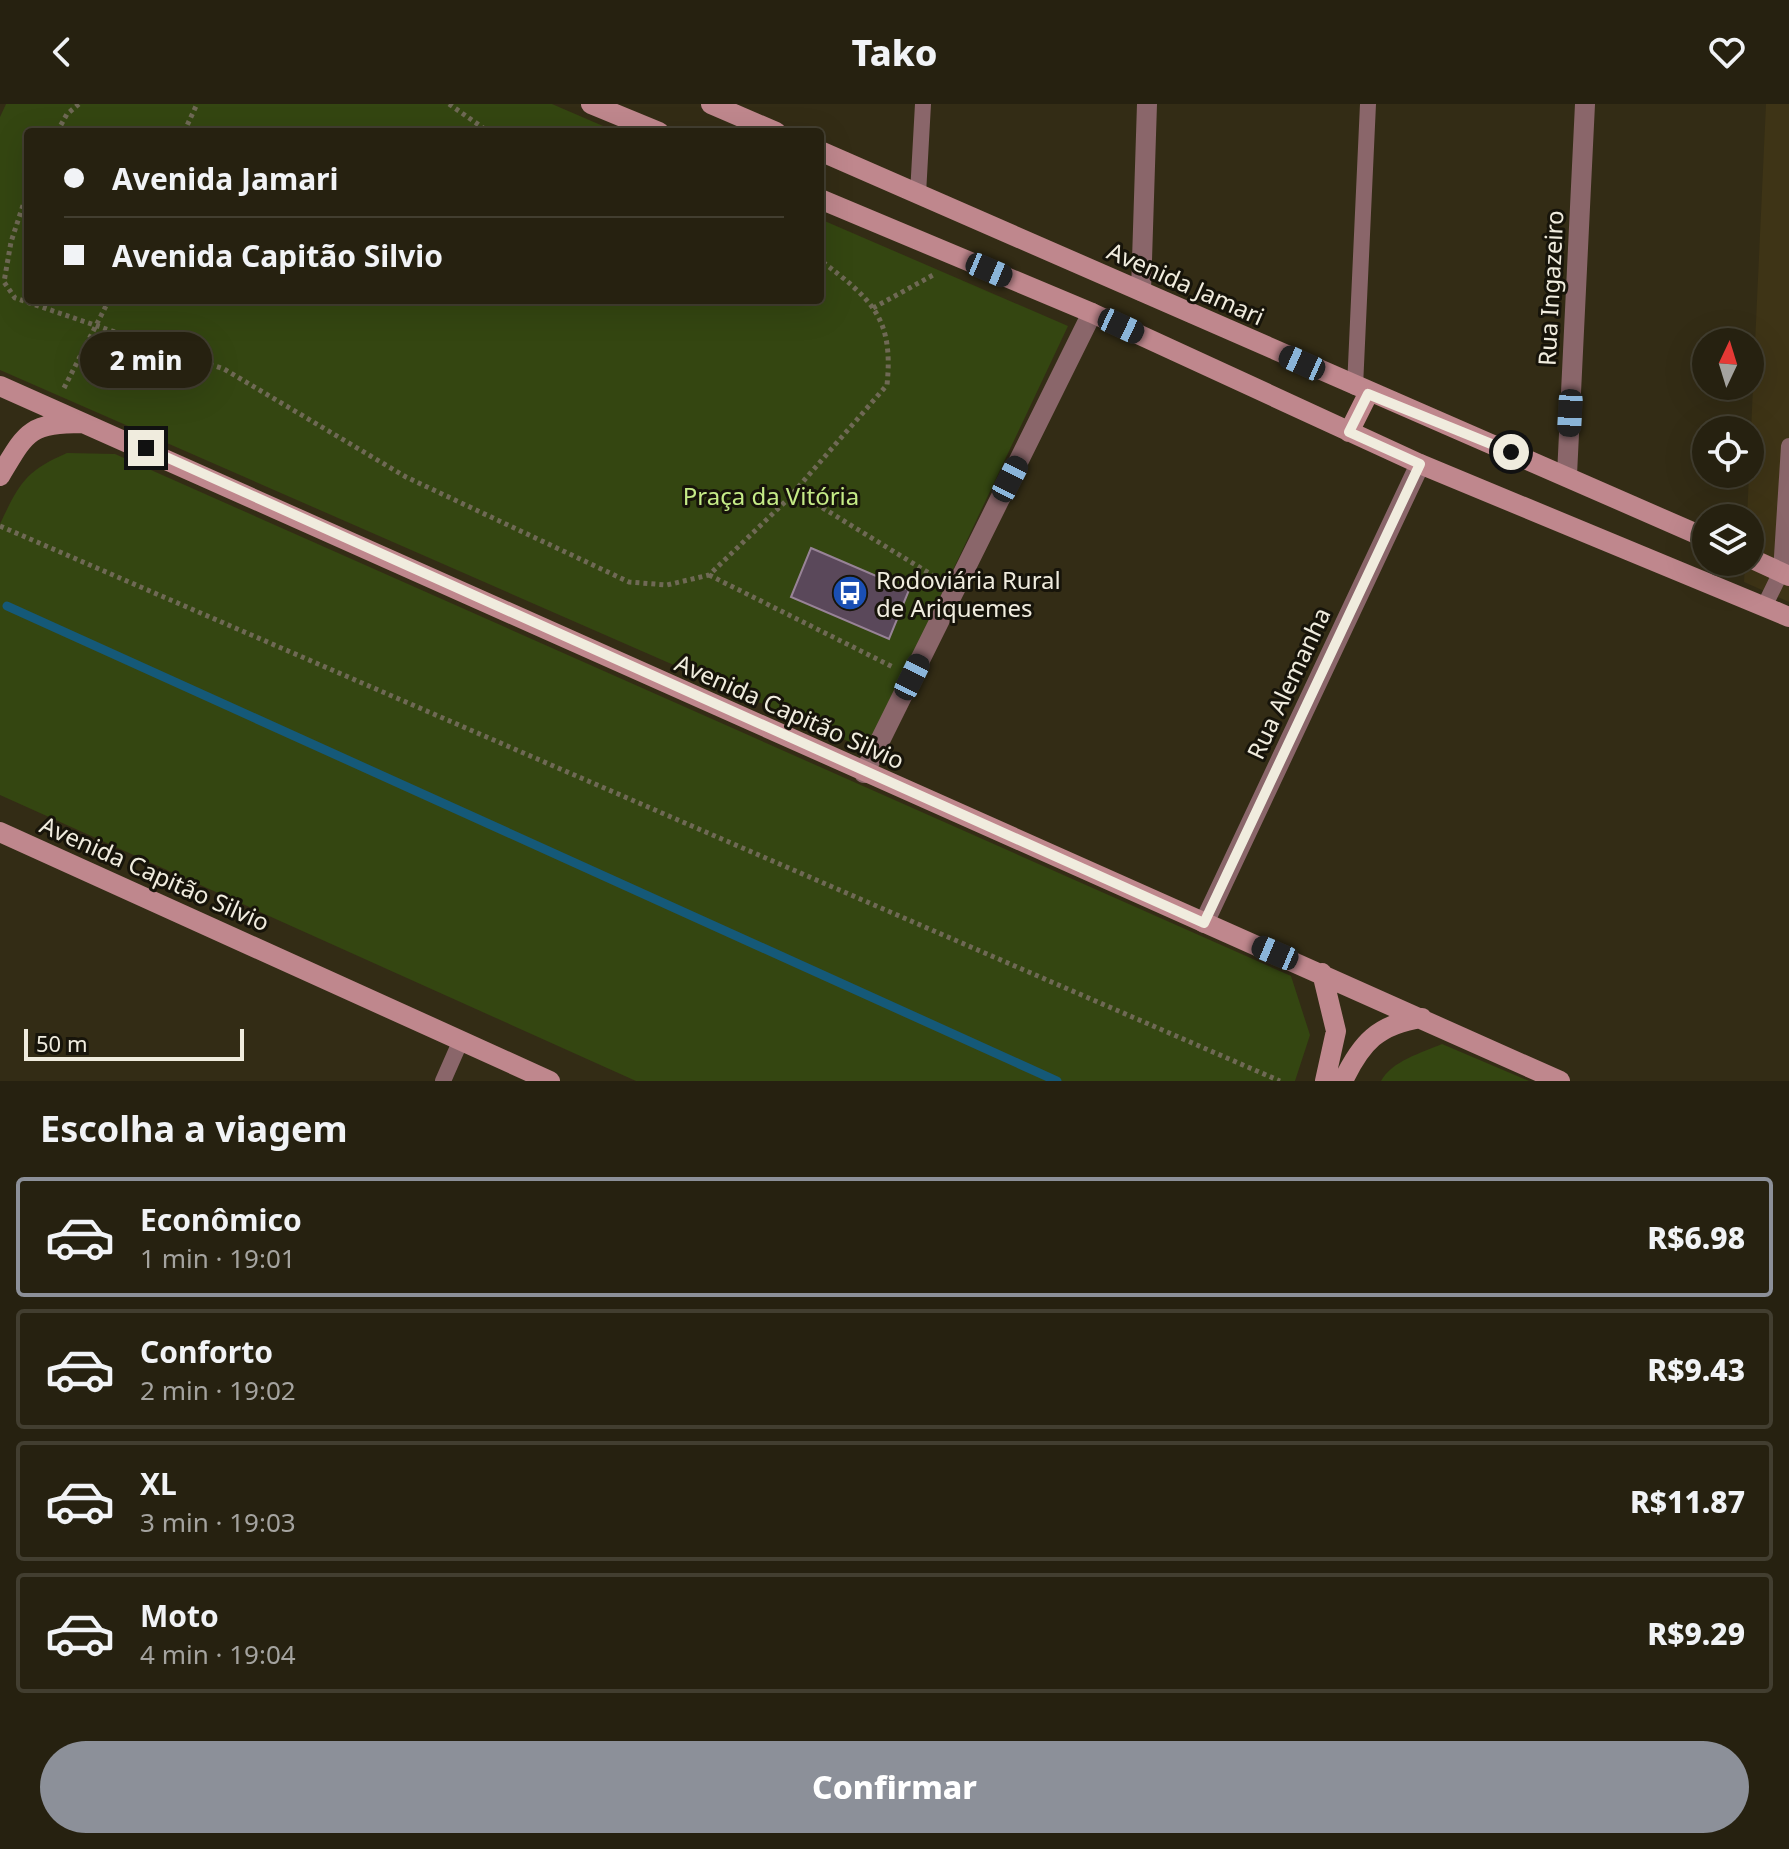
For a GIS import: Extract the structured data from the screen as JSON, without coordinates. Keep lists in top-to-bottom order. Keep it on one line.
{"streets":{"main road":["Avenida Jamari","Avenida Capitão Silvio"],"street":["Rua Ingazeiro","Rua Alemanha"]},"crossings":[["Avenida Jamari","Rua Ingazeiro"],["Rua Alemanha","Avenida Capitão Silvio"]],"parks":["Praça da Vitória"],"places":{"bus stop":["Rodoviária Rural de Ariquemes"]},"scale_bar":"50 m","north":"top","page":{"header":"Tako","banner":["Avenida Jamari","Avenida Capitão Silvio"],"bubble":"2 min","scale":"50 m","heading":"Escolha a viagem","list":[{"name":"Econômico","note":"1 min · 19:01","value":"R$6.98"},{"name":"Conforto","note":"2 min · 19:02","value":"R$9.43"},{"name":"XL","note":"3 min · 19:03","value":"R$11.87"},{"name":"Moto","note":"4 min · 19:04","value":"R$9.29"}],"buttons":"Confirmar"}}
